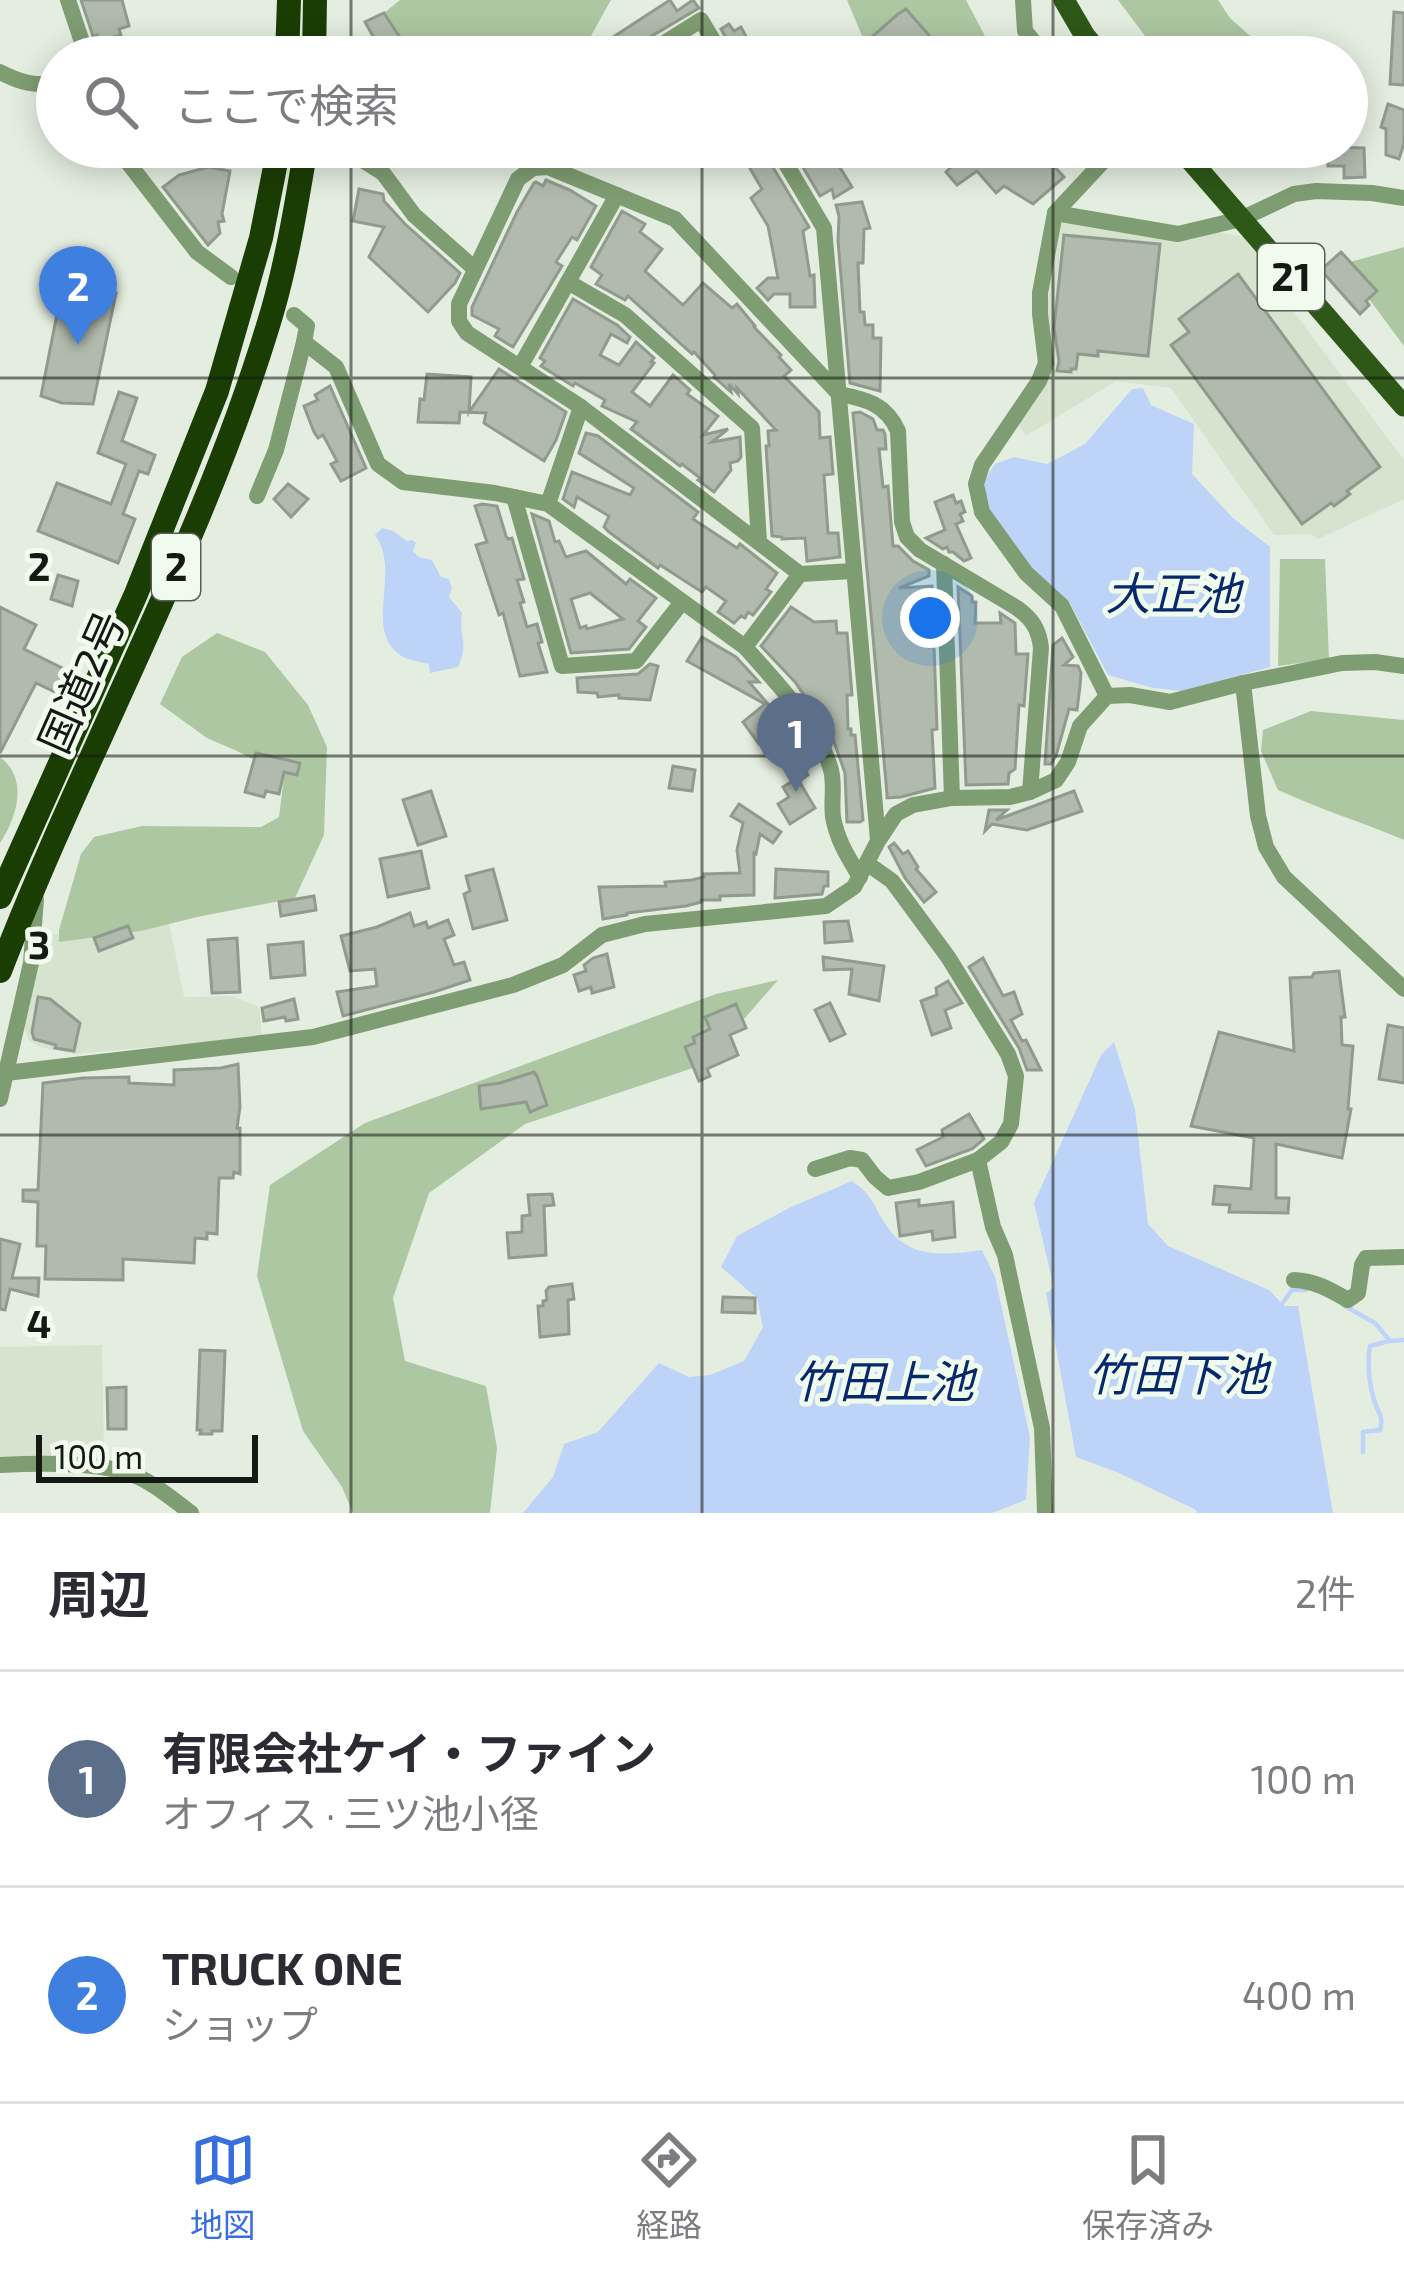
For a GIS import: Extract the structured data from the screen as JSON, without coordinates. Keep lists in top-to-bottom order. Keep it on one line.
{"streets":{"highway":["2","国道2号"],"main road":["21"]},"water":["大正池","竹田下池","竹田上池"],"scale_bar":"100 m","page":{"search":"ここで検索","pins":["2","1"],"scale":"100 m","heading":["周辺","2件"],"list":[{"mark":"1","name":"有限会社ケイ・ファイン","note":"オフィス · 三ツ池小径","value":"100 m"},{"mark":"2","name":"TRUCK ONE","note":"ショップ","value":"400 m"}],"nav":["地図","経路","保存済み"]},"grid":{"rows":["2","3","4"]}}
